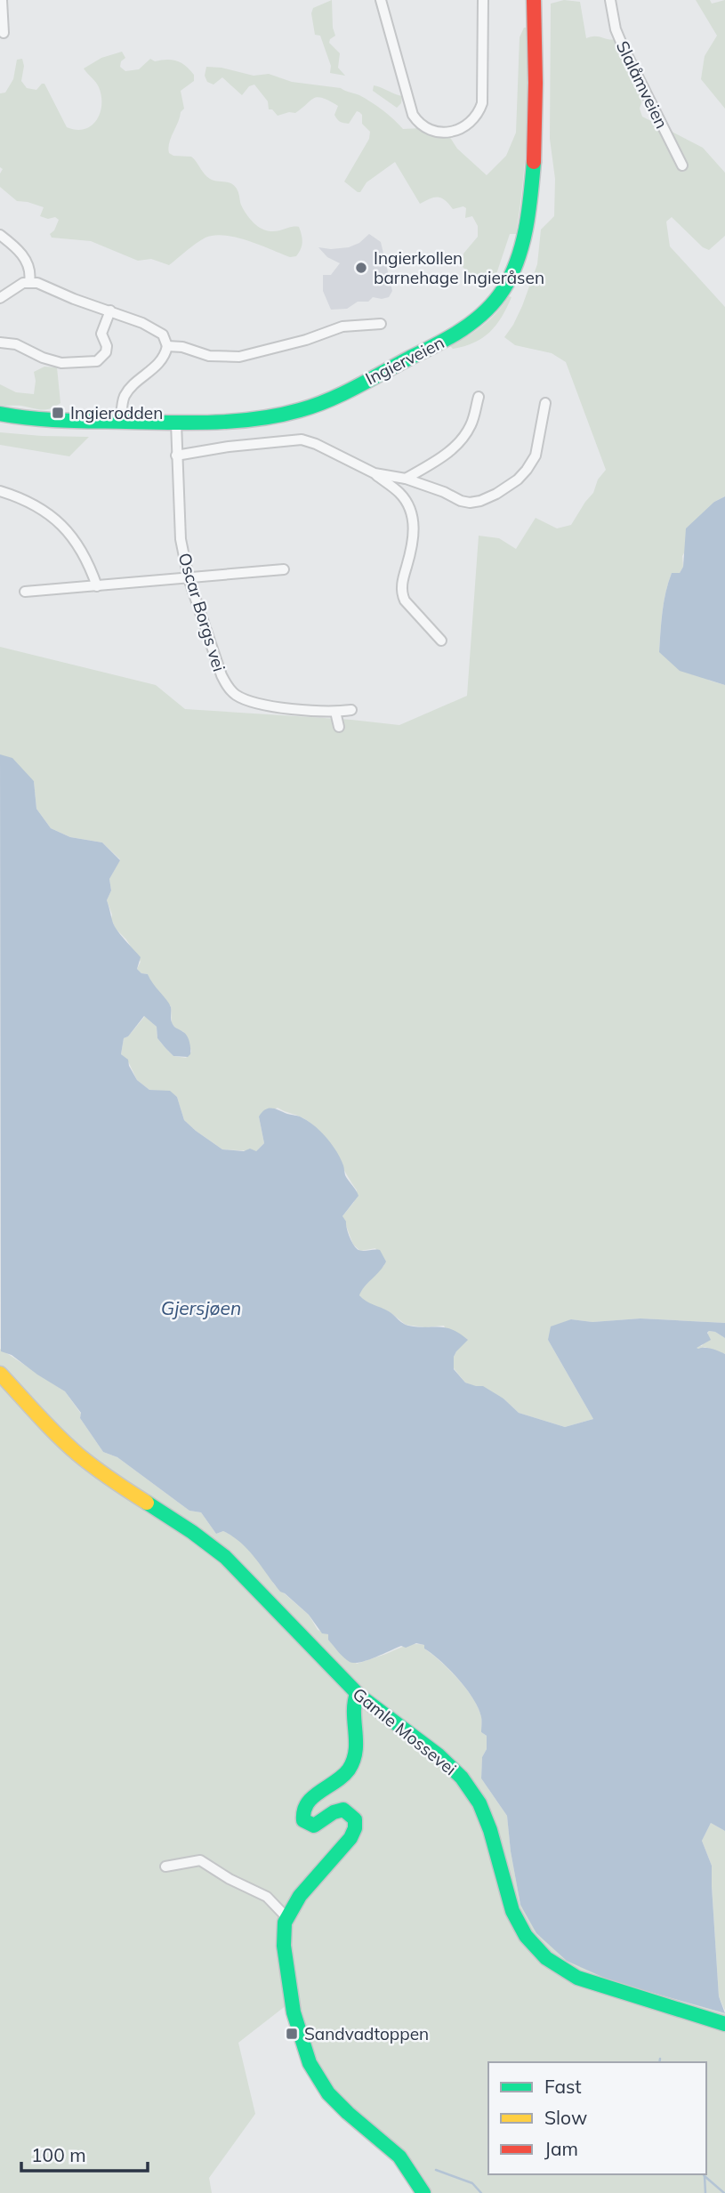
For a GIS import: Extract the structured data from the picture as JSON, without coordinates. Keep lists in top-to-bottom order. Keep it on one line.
{"streets":{"main road":["Ingierveien","Gamle Mossevei"],"street":["Slalåmveien","Oscar Borgs vei"]},"crossings":[["Ingierveien","Oscar Borgs vei"]],"water":["Gjersjøen"],"places":{"other":["Ingierkollen barnehage Ingieråsen"],"transit":["Ingierodden","Sandvadtoppen"]},"legend":["Fast","Slow","Jam"],"scale_bar":"100 m"}
